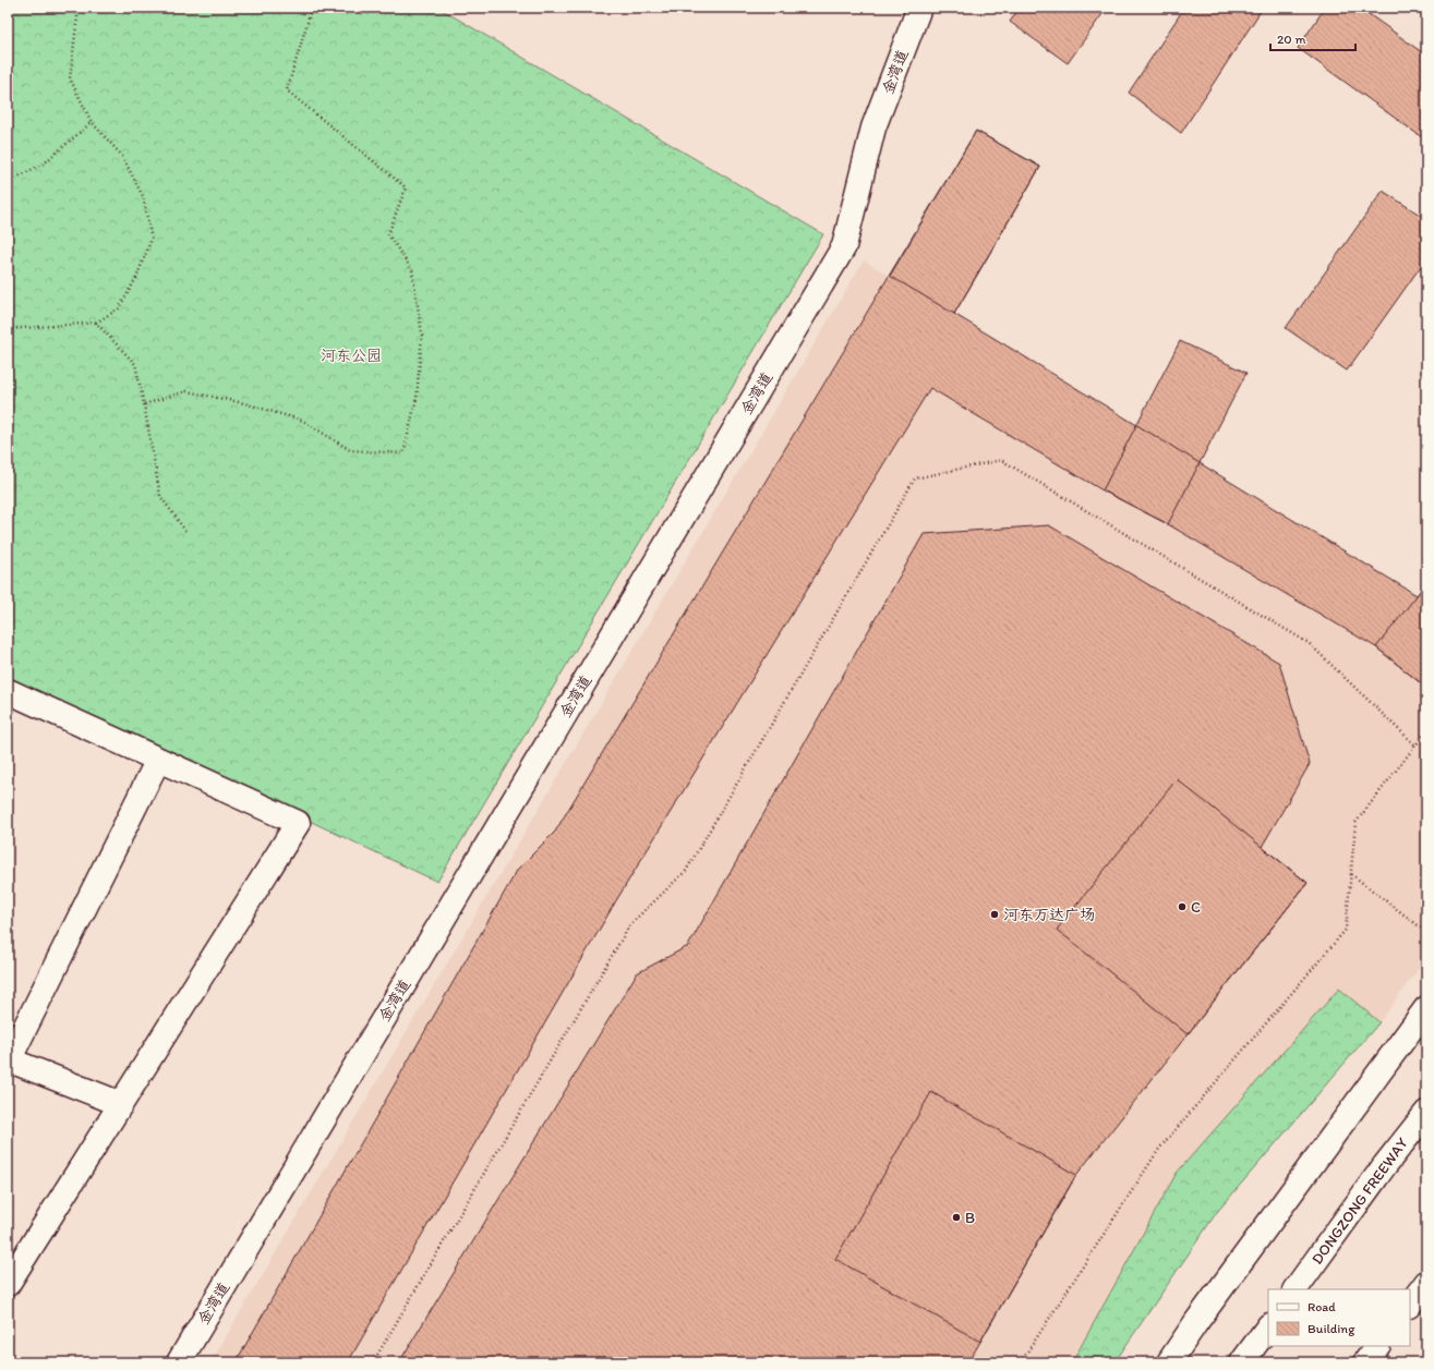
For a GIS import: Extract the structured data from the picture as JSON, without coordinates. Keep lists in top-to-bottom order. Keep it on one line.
{"streets":{"main road":["金湾道","DONGZONG FREEWAY"]},"parks":["河东公园"],"places":["C","河东万达广场","B"],"legend":["Road","Building"],"scale_bar":"20 m"}
